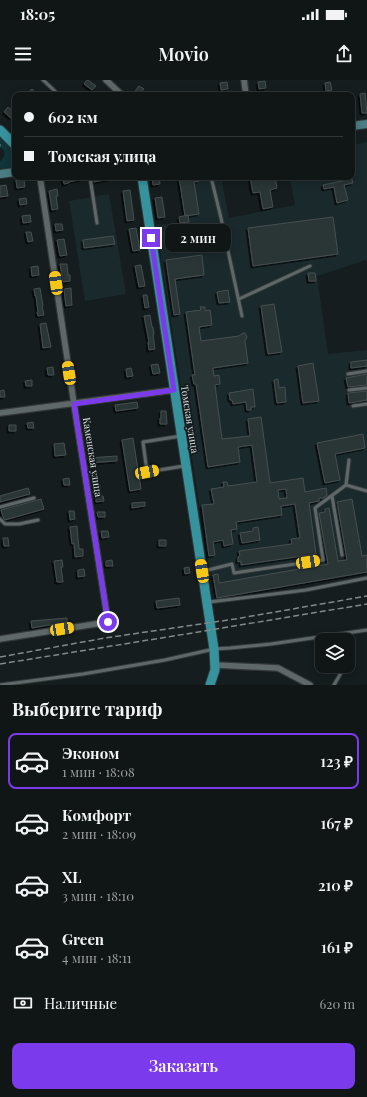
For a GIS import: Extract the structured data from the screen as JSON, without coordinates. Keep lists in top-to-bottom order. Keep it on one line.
{"streets":{"main road":["Томская улица"],"street":["Каменская улица"]},"page":{"status":"18:05","header":"Movio","banner":["602 км","Томская улица"],"bubble":"2 мин","heading":"Выберите тариф","list":[{"name":"Эконом","note":"1 мин · 18:08","value":"123 ₽"},{"name":"Комфорт","note":"2 мин · 18:09","value":"167 ₽"},{"name":"XL","note":"3 мин · 18:10","value":"210 ₽"},{"name":"Green","note":"4 мин · 18:11","value":"161 ₽"}],"pay":["Наличные","620 m"],"buttons":"Заказать"}}
